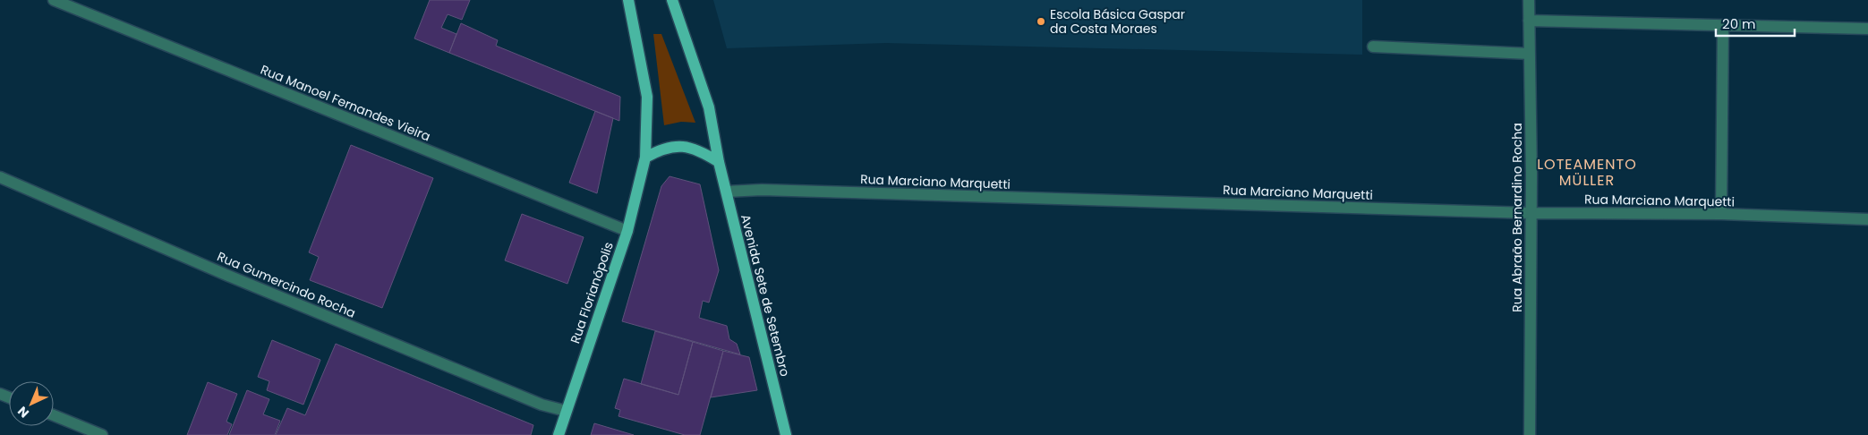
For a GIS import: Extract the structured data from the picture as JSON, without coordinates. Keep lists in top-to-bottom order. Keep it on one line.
{"streets":{"main road":["Rua Florianópolis","Avenida Sete de Setembro"],"street":["Rua Manoel Fernandes Vieira","Rua Marciano Marquetti","Rua Abraão Bernardino Rocha","Rua Gumercindo Rocha"]},"crossings":[["Rua Manoel Fernandes Vieira","Rua Florianópolis"],["Rua Marciano Marquetti","Rua Abraão Bernardino Rocha"],["Rua Marciano Marquetti","Avenida Sete de Setembro"],["Rua Gumercindo Rocha","Rua Florianópolis"]],"districts":["LOTEAMENTO MÜLLER"],"places":["Escola Básica Gaspar da Costa Moraes"],"scale_bar":"20 m","north":"bottom left"}
